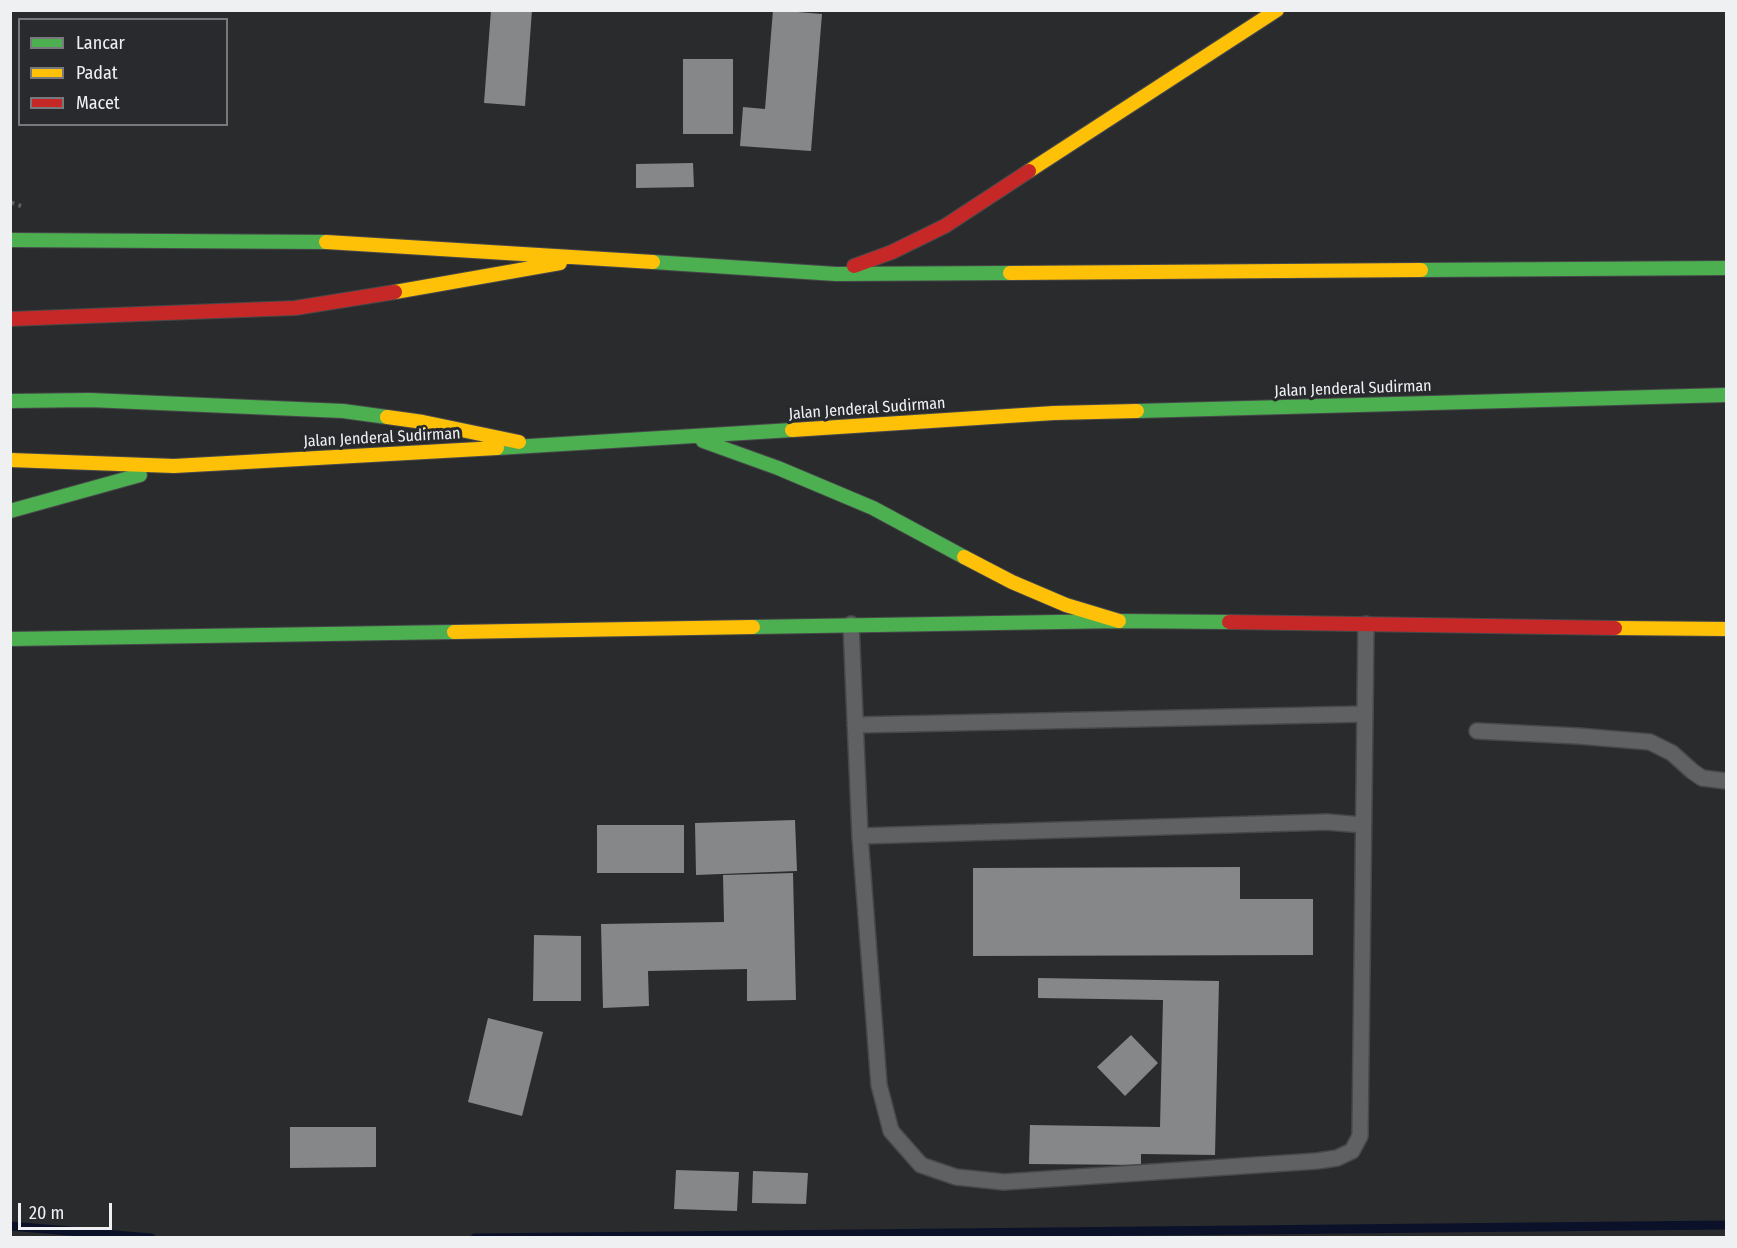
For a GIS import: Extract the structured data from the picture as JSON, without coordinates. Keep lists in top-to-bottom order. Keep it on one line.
{"streets":{"main road":["Jalan Jenderal Sudirman"]},"legend":["Lancar","Padat","Macet"],"scale_bar":"20 m"}
